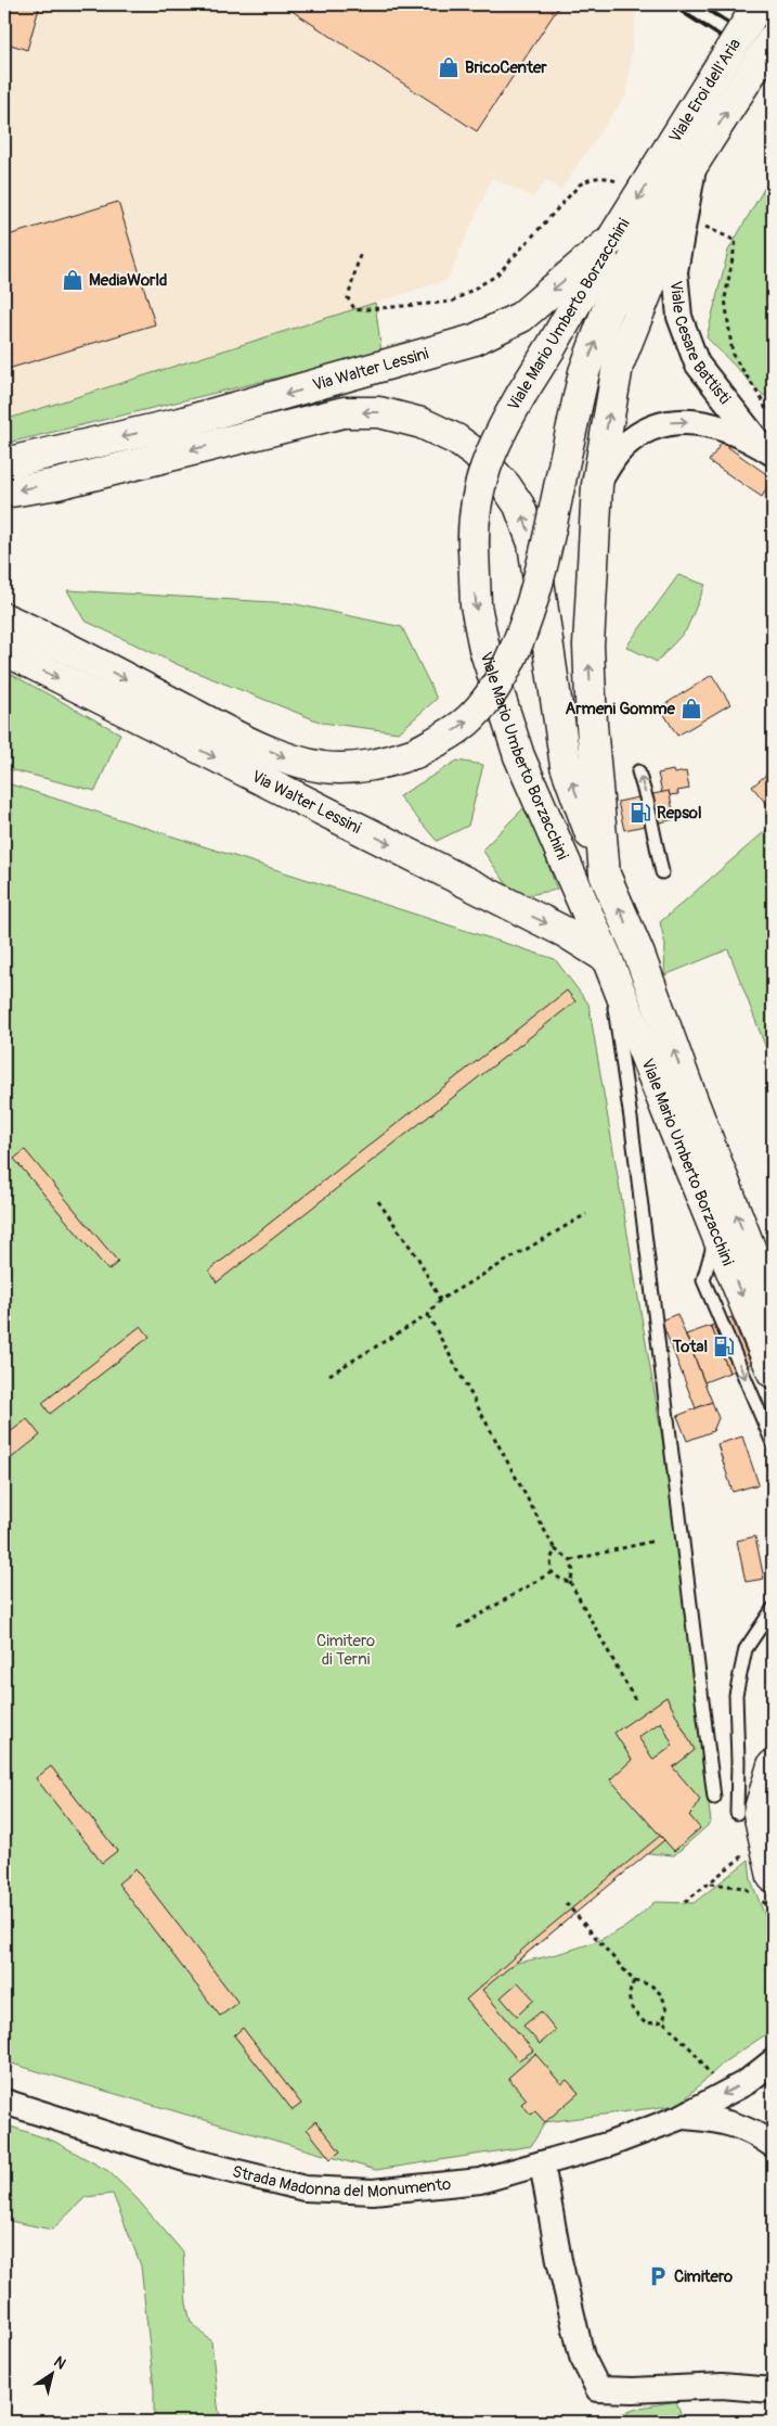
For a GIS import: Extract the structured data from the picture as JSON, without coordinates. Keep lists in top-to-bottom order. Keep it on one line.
{"streets":{"main road":["Viale Eroi dell'Aria","Viale Mario Umberto Borzacchini","Via Walter Lessini"],"street":["Viale Cesare Battisti","Strada Madonna del Monumento"]},"crossings":[["Viale Eroi dell'Aria","Viale Mario Umberto Borzacchini"],["Viale Mario Umberto Borzacchini","Viale Cesare Battisti"],["Viale Mario Umberto Borzacchini","Via Walter Lessini"],["Viale Cesare Battisti","Via Walter Lessini"]],"one_way":["Viale Cesare Battisti"],"parks":["Cimitero di Terni"],"places":{"shop":["BricoCenter","MediaWorld","Armeni Gomme"],"fuel station":["Repsol","Total"],"parking":["Cimitero"]},"north":"top right"}
